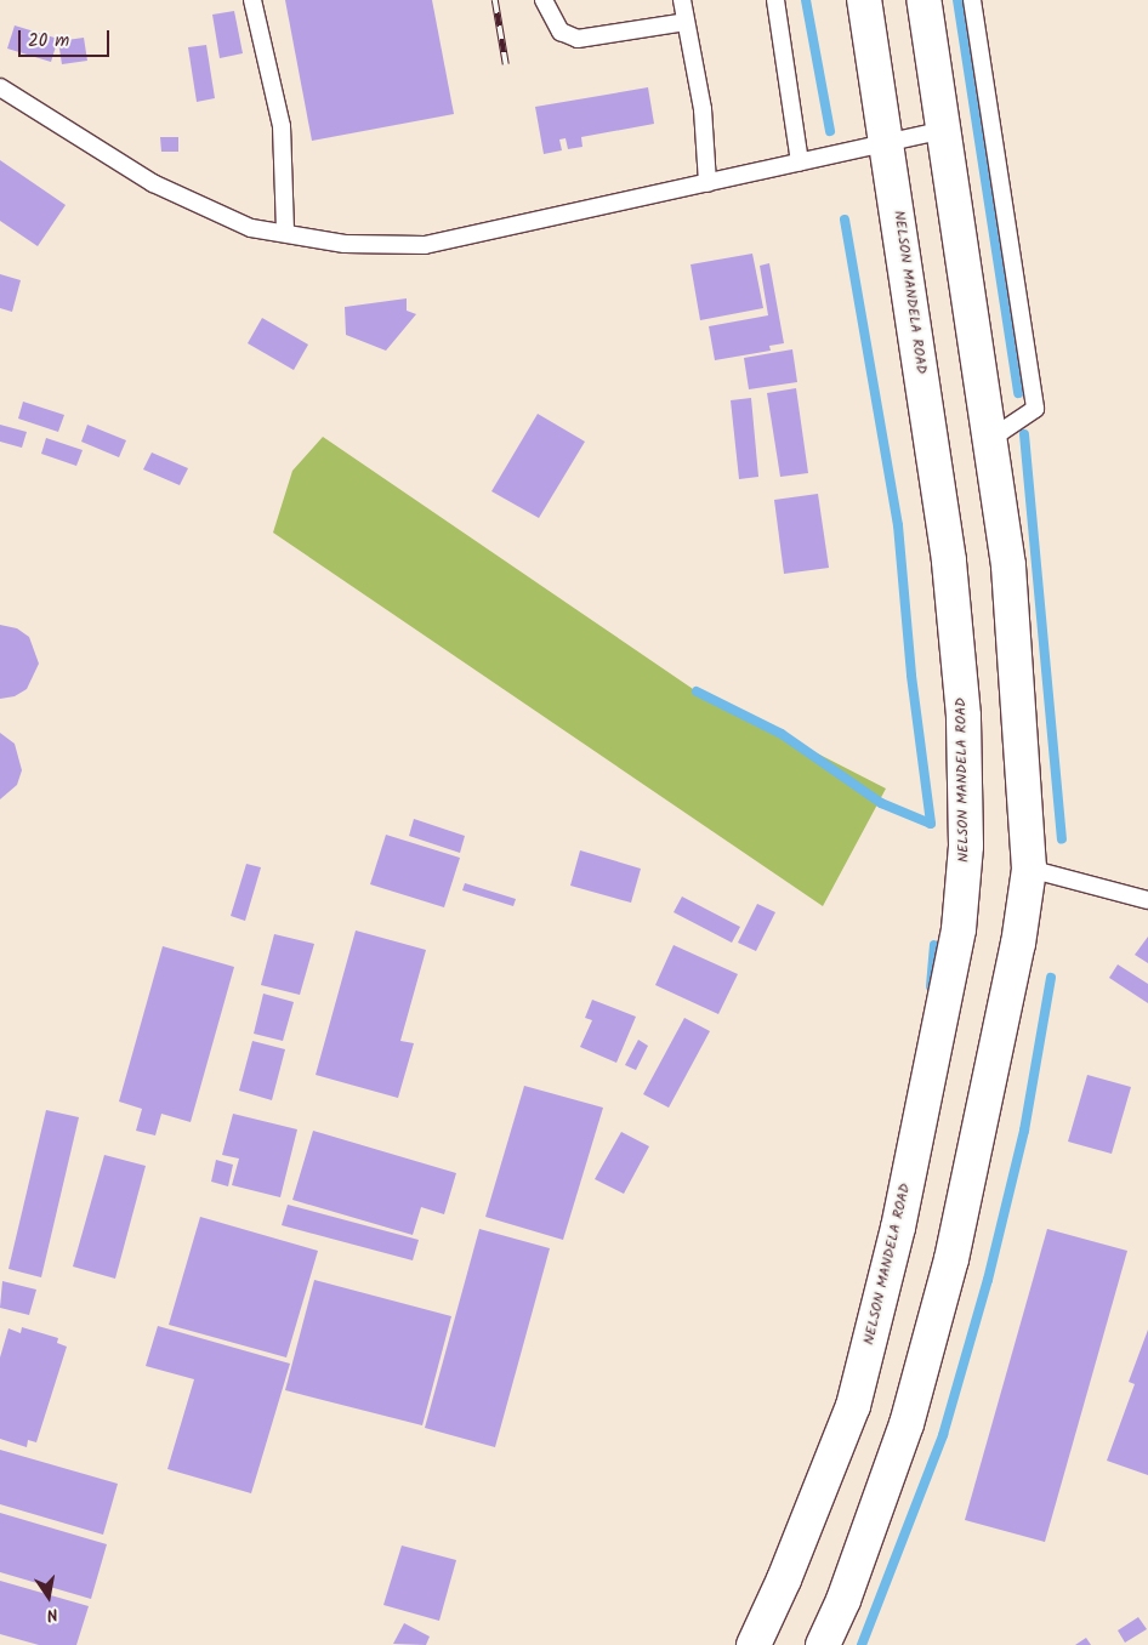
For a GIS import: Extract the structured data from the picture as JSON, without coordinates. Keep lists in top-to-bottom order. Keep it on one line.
{"streets":{"main road":["NELSON MANDELA ROAD"]},"scale_bar":"20 m","north":"bottom"}
